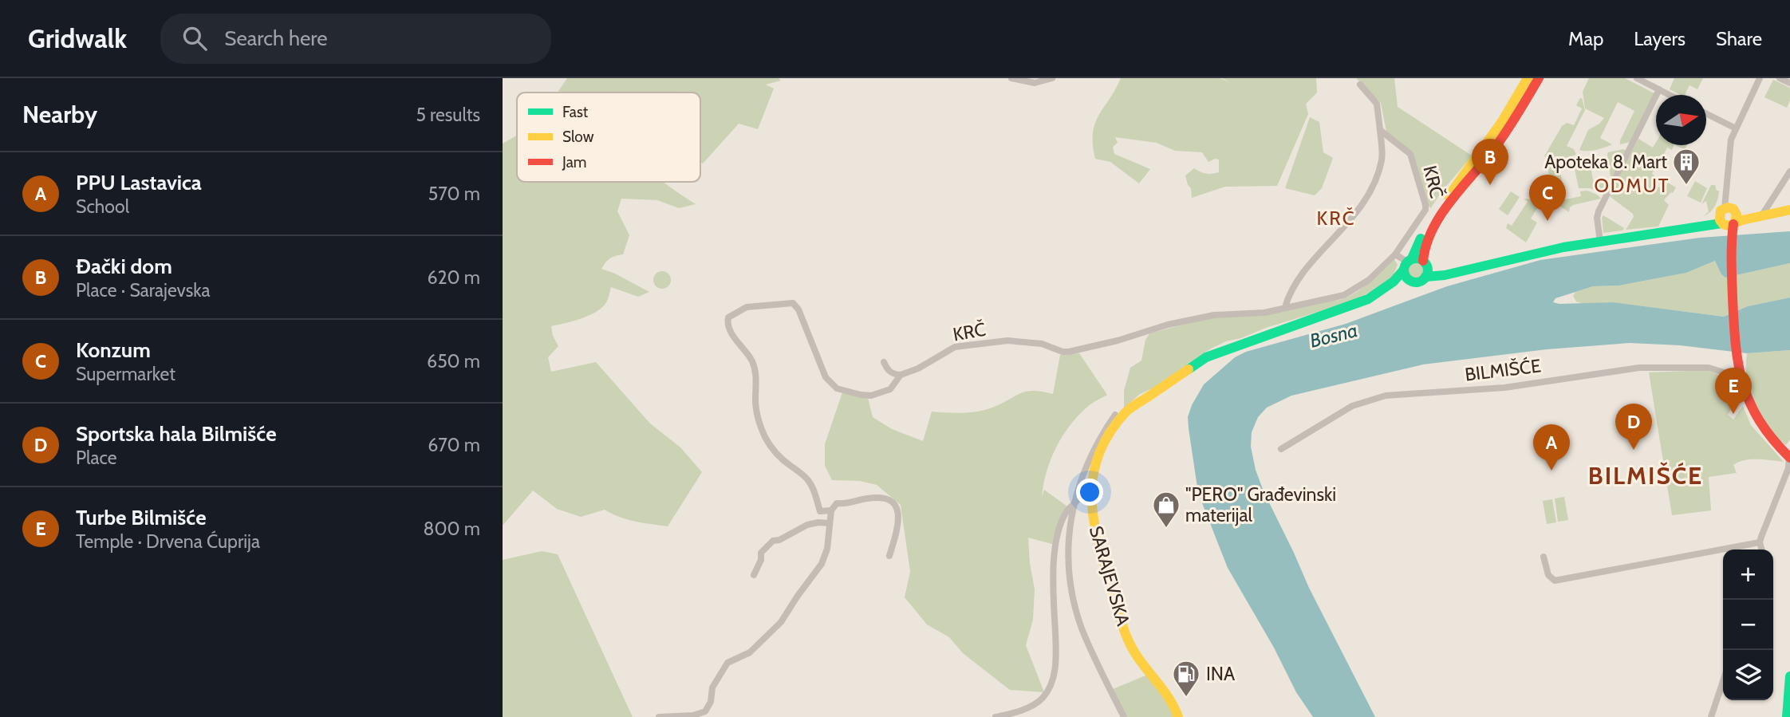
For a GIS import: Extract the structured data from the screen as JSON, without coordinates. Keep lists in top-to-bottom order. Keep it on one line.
{"streets":{"main road":["SARAJEVSKA"],"street":["KRČ","BILMIŠĆE"]},"districts":["ODMUT","KRČ","BILMIŠĆE"],"water":["Bosna"],"places":{"building":["Apoteka 8. Mart"],"shop":["\"PERO\" Građevinski materijal"],"fuel station":["INA"]},"legend":["Fast","Slow","Jam"],"north":"right","page":{"header":"Gridwalk","search":"Search here","nav":["Map","Layers","Share"],"heading":["Nearby","5 results"],"pins":["B","C","E","D","A"],"list":[{"mark":"A","name":"PPU Lastavica","note":"School","value":"570 m"},{"mark":"B","name":"Đački dom","note":"Place · Sarajevska","value":"620 m"},{"mark":"C","name":"Konzum","note":"Supermarket","value":"650 m"},{"mark":"D","name":"Sportska hala Bilmišće","note":"Place","value":"670 m"},{"mark":"E","name":"Turbe Bilmišće","note":"Temple · Drvena Ćuprija","value":"800 m"}],"map_buttons":["+","−"]}}
